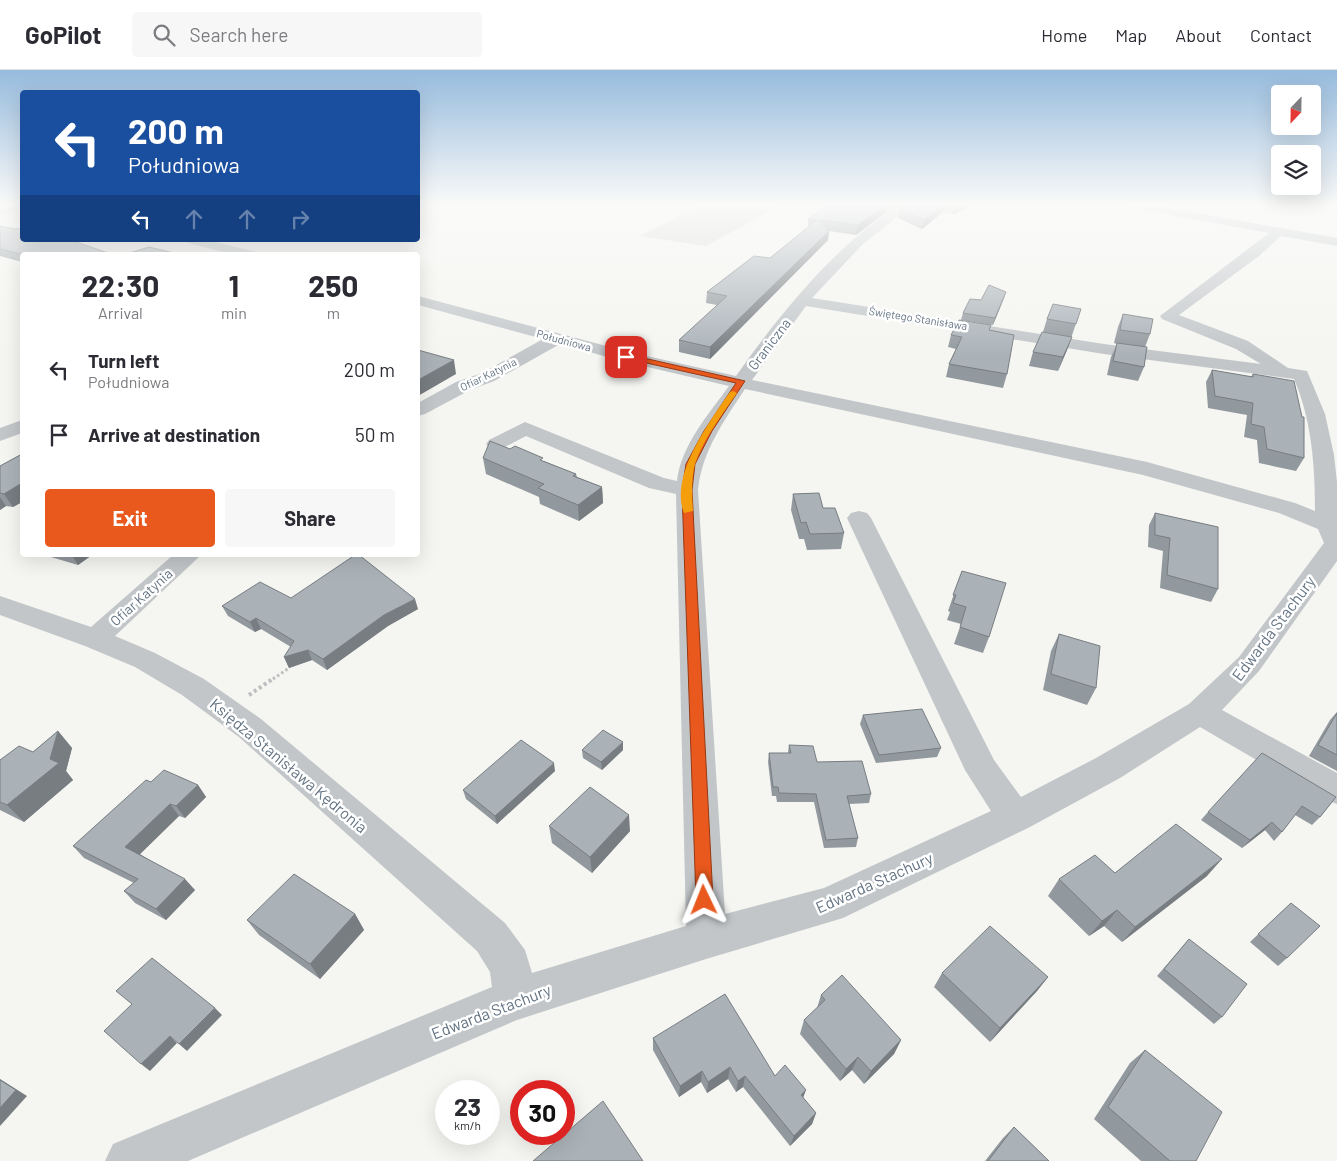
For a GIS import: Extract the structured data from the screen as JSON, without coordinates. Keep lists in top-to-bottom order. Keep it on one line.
{"streets":{"street":["Świętego Stanisława","Południowa","Graniczna","Ofiar Katynia","Edwarda Stachury","Księdza Stanisława Kędronia"]},"crossings":[["Świętego Stanisława","Graniczna"],["Południowa","Graniczna"],["Południowa","Ofiar Katynia"],["Południowa","Edwarda Stachury"],["Graniczna","Edwarda Stachury"],["Ofiar Katynia","Księdza Stanisława Kędronia"],["Edwarda Stachury","Księdza Stanisława Kędronia"]],"north":"bottom","page":{"header":"GoPilot","search":"Search here","nav":["Home","Map","About","Contact"],"turn":["200 m","Południowa"],"eta":["22:30","Arrival","1","min","250","m"],"list":[{"name":"Turn left","note":"Południowa","value":"200 m"},{"name":"Arrive at destination","value":"50 m"}],"buttons":["Exit","Share"],"speed":"23 km/h","limit":"30"}}
